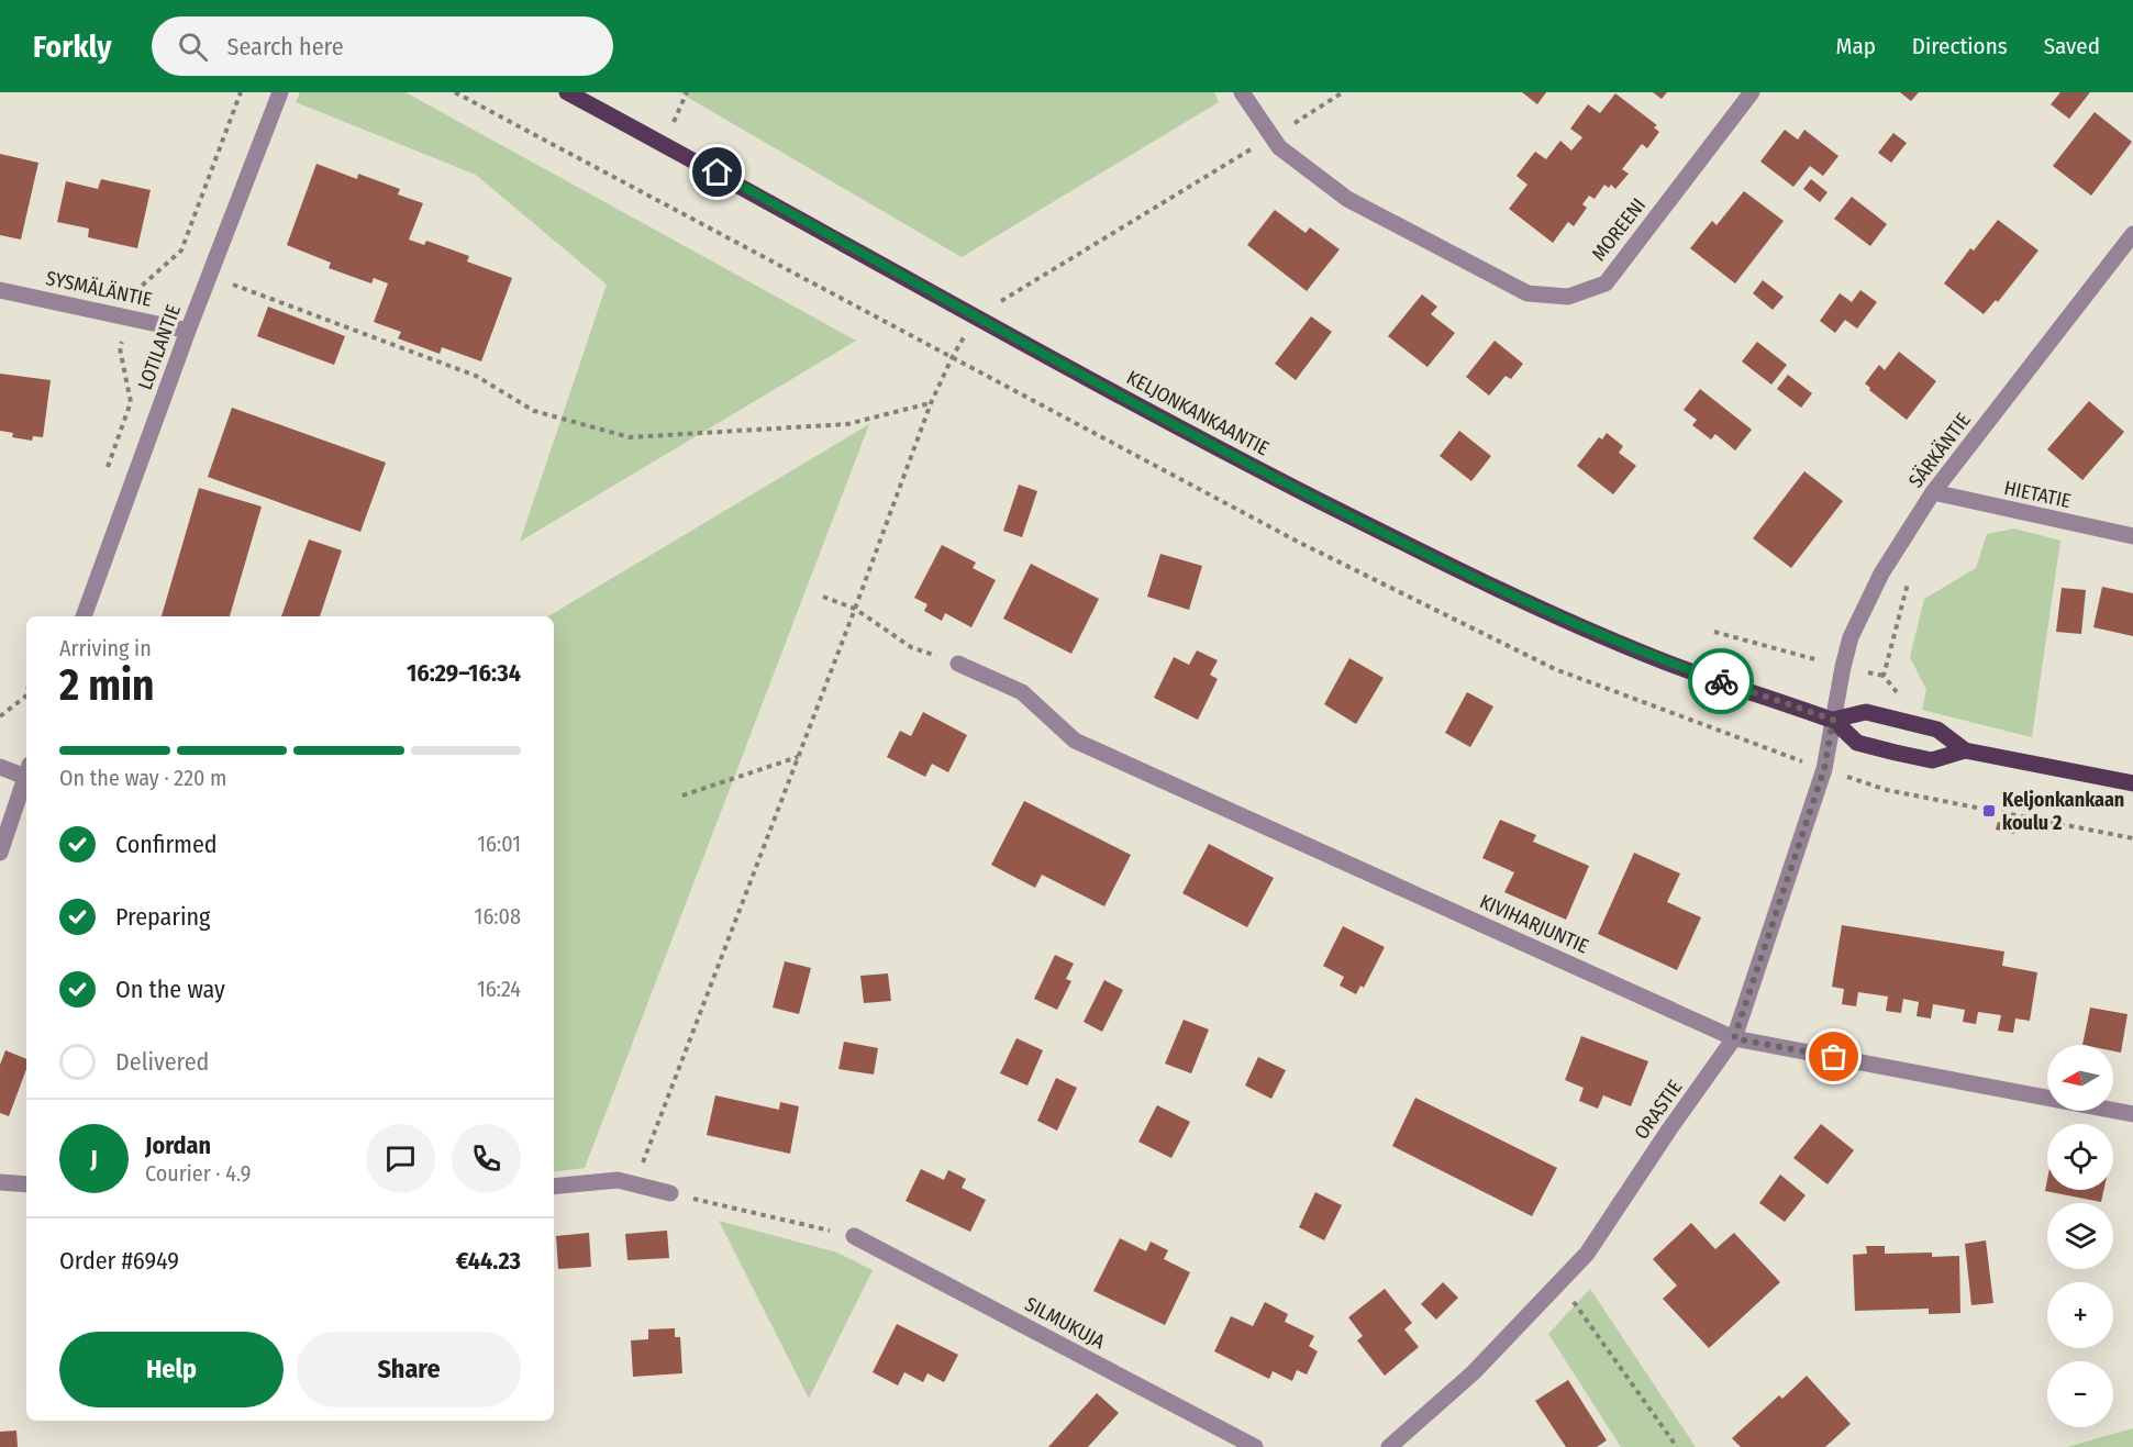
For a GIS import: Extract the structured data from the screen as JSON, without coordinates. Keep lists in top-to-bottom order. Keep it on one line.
{"streets":{"main road":["KELJONKANKAANTIE"],"street":["MOREENI","SYSMÄLÄNTIE","LOTILANTIE","SÄRKÄNTIE","HIETATIE","KIVIHARJUNTIE","ORASTIE","SILMUKUJA"]},"crossings":[["SYSMÄLÄNTIE","LOTILANTIE"],["KELJONKANKAANTIE","SÄRKÄNTIE"],["KELJONKANKAANTIE","ORASTIE"],["SÄRKÄNTIE","HIETATIE"],["SÄRKÄNTIE","ORASTIE"],["KIVIHARJUNTIE","ORASTIE"]],"places":{"transit":["Keljonkankaan koulu 2"]},"north":"left","page":{"header":"Forkly","search":"Search here","nav":["Map","Directions","Saved"],"heading":["2 min","Arriving in","16:29–16:34"],"panel":["Jordan","Courier · 4.9","Order #6949","€44.23"],"bar":"On the way · 220 m","list":[["Confirmed","16:01"],["Preparing","16:08"],["On the way","16:24"],"Delivered"],"map_buttons":["+","−"],"round":"J","buttons":["Help","Share"]}}
